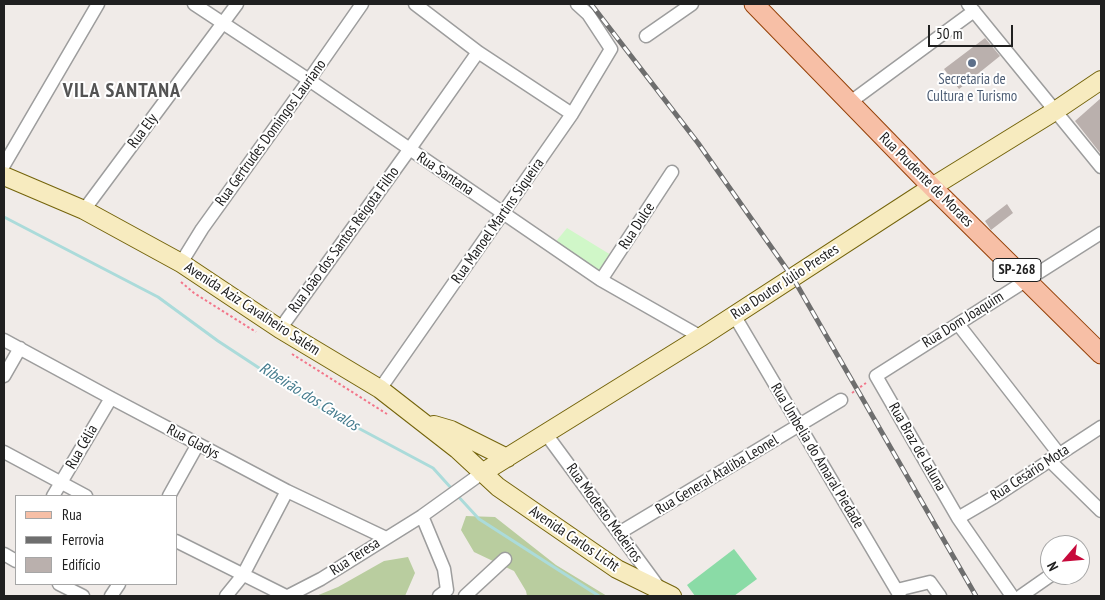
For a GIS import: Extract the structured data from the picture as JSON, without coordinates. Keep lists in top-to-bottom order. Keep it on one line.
{"streets":{"main road":["Rua Prudente de Moraes","SP-268","Rua Doutor Júlio Prestes","Avenida Aziz Cavalheiro Salém","Avenida Carlos Licht"],"street":["Rua Ely","Rua Gertrudes Domingos Lauriano","Rua Santana","Rua Manoel Martins Siqueira","Rua Dulce","Rua João dos Santos Reigota Filho","Rua Dom Joaquim","Rua Gladys","Rua Célia","Rua Braz de Laluna","Rua Umbelia do Amaral Piedade","Rua Cesário Mota","Rua General Ataliba Leonel","Rua Modesto Medeiros","Rua Teresa"]},"crossings":[["Rua Ely","Rua Santana"],["Rua Ely","Avenida Aziz Cavalheiro Salém"],["Rua Gertrudes Domingos Lauriano","Rua Santana"],["Rua Gertrudes Domingos Lauriano","Avenida Aziz Cavalheiro Salém"],["Rua Santana","Rua Manoel Martins Siqueira"],["Rua Santana","Rua Dulce"],["Rua Santana","Rua João dos Santos Reigota Filho"],["Rua Santana","Rua Doutor Júlio Prestes"],["Rua Prudente de Moraes","Rua Doutor Júlio Prestes"],["Rua Prudente de Moraes","Rua Dom Joaquim"],["Rua Manoel Martins Siqueira","Avenida Aziz Cavalheiro Salém"],["Rua João dos Santos Reigota Filho","Avenida Aziz Cavalheiro Salém"],["Rua Doutor Júlio Prestes","Avenida Aziz Cavalheiro Salém"],["Rua Doutor Júlio Prestes","Rua Umbelia do Amaral Piedade"],["Rua Doutor Júlio Prestes","Rua Modesto Medeiros"],["Rua Doutor Júlio Prestes","Avenida Carlos Licht"],["Rua Doutor Júlio Prestes","Rua Teresa"],["Avenida Aziz Cavalheiro Salém","Avenida Carlos Licht"],["Avenida Aziz Cavalheiro Salém","Rua Teresa"],["Rua Dom Joaquim","Rua Braz de Laluna"],["Rua Gladys","Rua Célia"],["Rua Gladys","Rua Teresa"],["Rua Braz de Laluna","Rua Cesário Mota"],["Rua Umbelia do Amaral Piedade","Rua General Ataliba Leonel"],["Rua General Ataliba Leonel","Rua Modesto Medeiros"],["Rua Modesto Medeiros","Avenida Carlos Licht"],["Avenida Carlos Licht","Rua Teresa"]],"districts":["VILA SANTANA"],"water":["Ribeirão dos Cavalos"],"places":["Secretaria de Cultura e Turismo"],"legend":["Rua","Ferrovia","Edifício"],"scale_bar":"50 m","north":"bottom left"}
